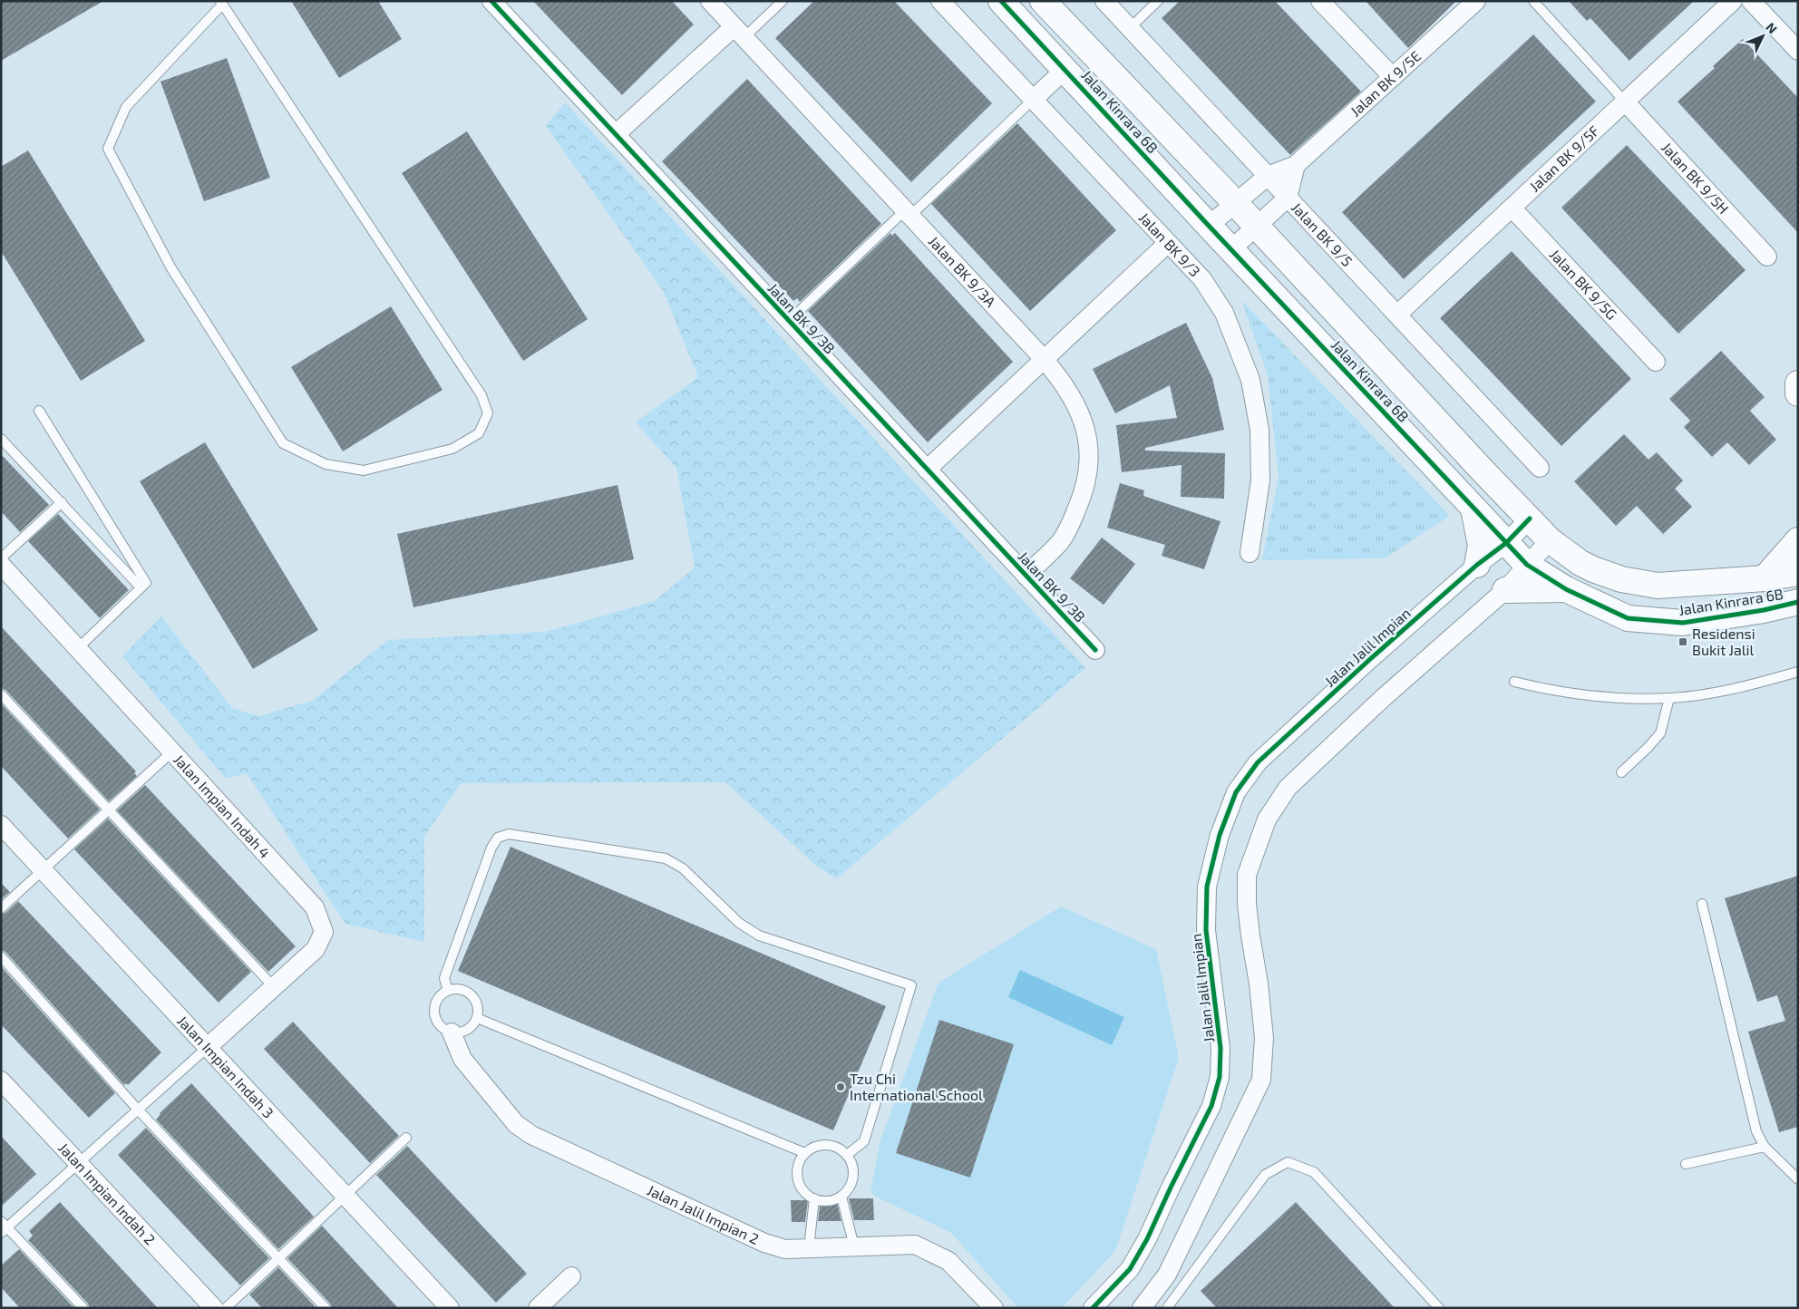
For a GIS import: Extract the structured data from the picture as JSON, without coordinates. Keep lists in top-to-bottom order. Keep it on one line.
{"streets":{"street":["Jalan BK 9/5E","Jalan Kinrara 6B","Jalan BK 9/5F","Jalan BK 9/5H","Jalan BK 9/5","Jalan BK 9/3","Jalan BK 9/3A","Jalan BK 9/5G","Jalan BK 9/3B","Jalan Jalil Impian","Jalan Impian Indah 4","Jalan Impian Indah 3","Jalan Impian Indah 2","Jalan Jalil Impian 2"]},"crossings":[["Jalan BK 9/5E","Jalan Kinrara 6B"],["Jalan BK 9/5E","Jalan BK 9/5"],["Jalan Kinrara 6B","Jalan Jalil Impian"],["Jalan BK 9/5F","Jalan BK 9/5H"],["Jalan BK 9/5F","Jalan BK 9/5"],["Jalan BK 9/5F","Jalan BK 9/5G"],["Jalan BK 9/3A","Jalan BK 9/3B"],["Jalan Impian Indah 4","Jalan Impian Indah 3"]],"places":{"transit":["Residensi Bukit Jalil"],"other":["Tzu Chi International School"]},"north":"top right"}
